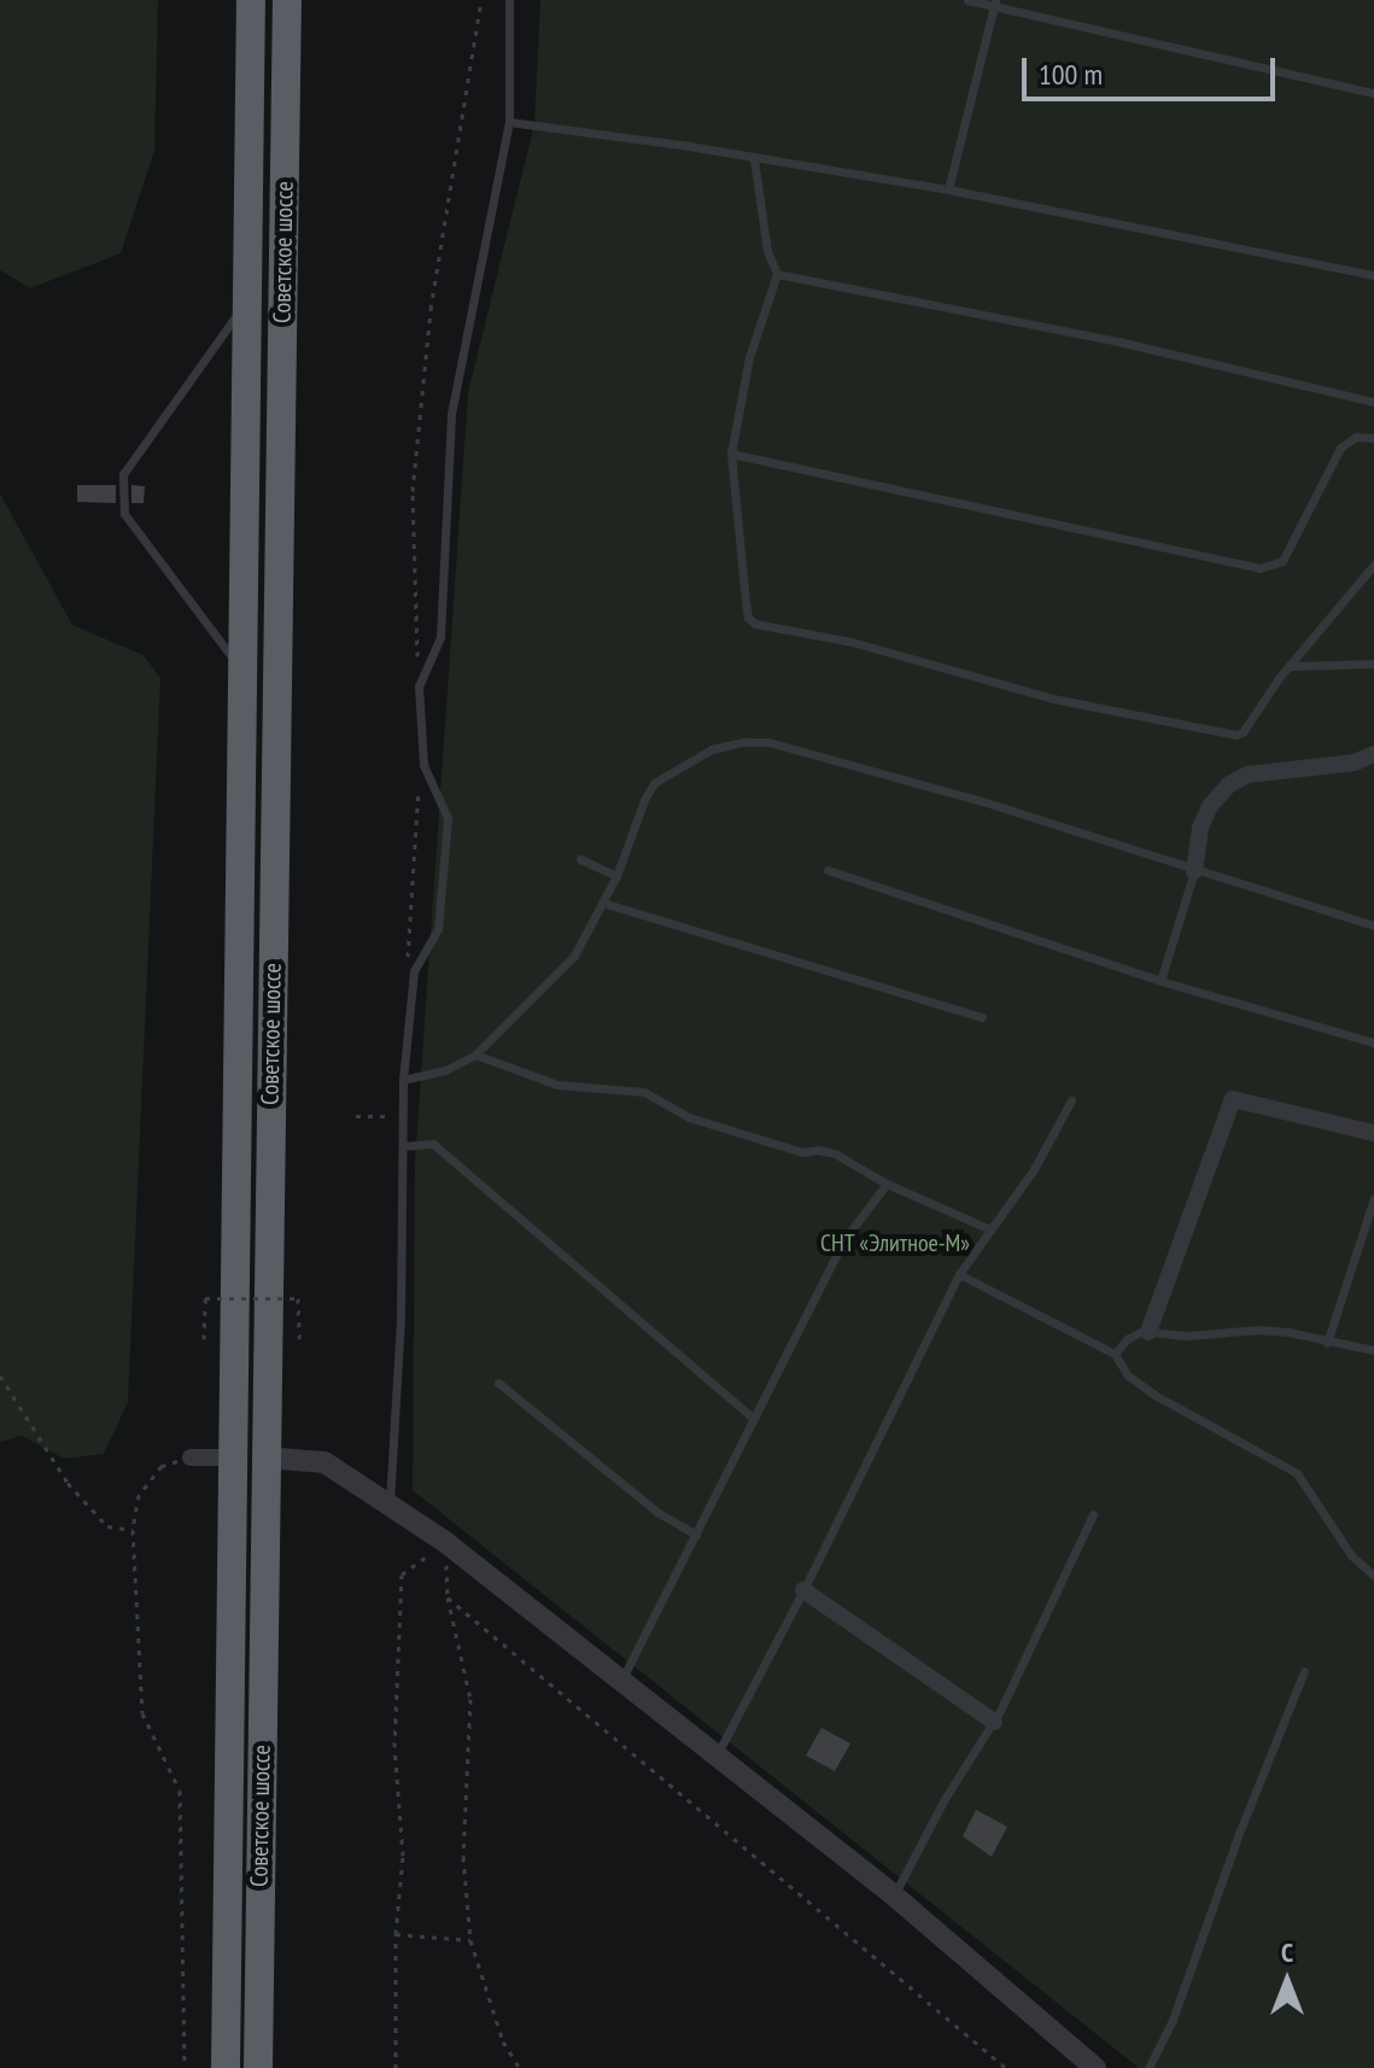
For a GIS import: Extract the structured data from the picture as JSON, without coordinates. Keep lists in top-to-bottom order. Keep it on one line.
{"streets":{"highway":["Советское шоссе"]},"parks":["СНТ «Элитное-М»"],"scale_bar":"100 m","north":"top"}
